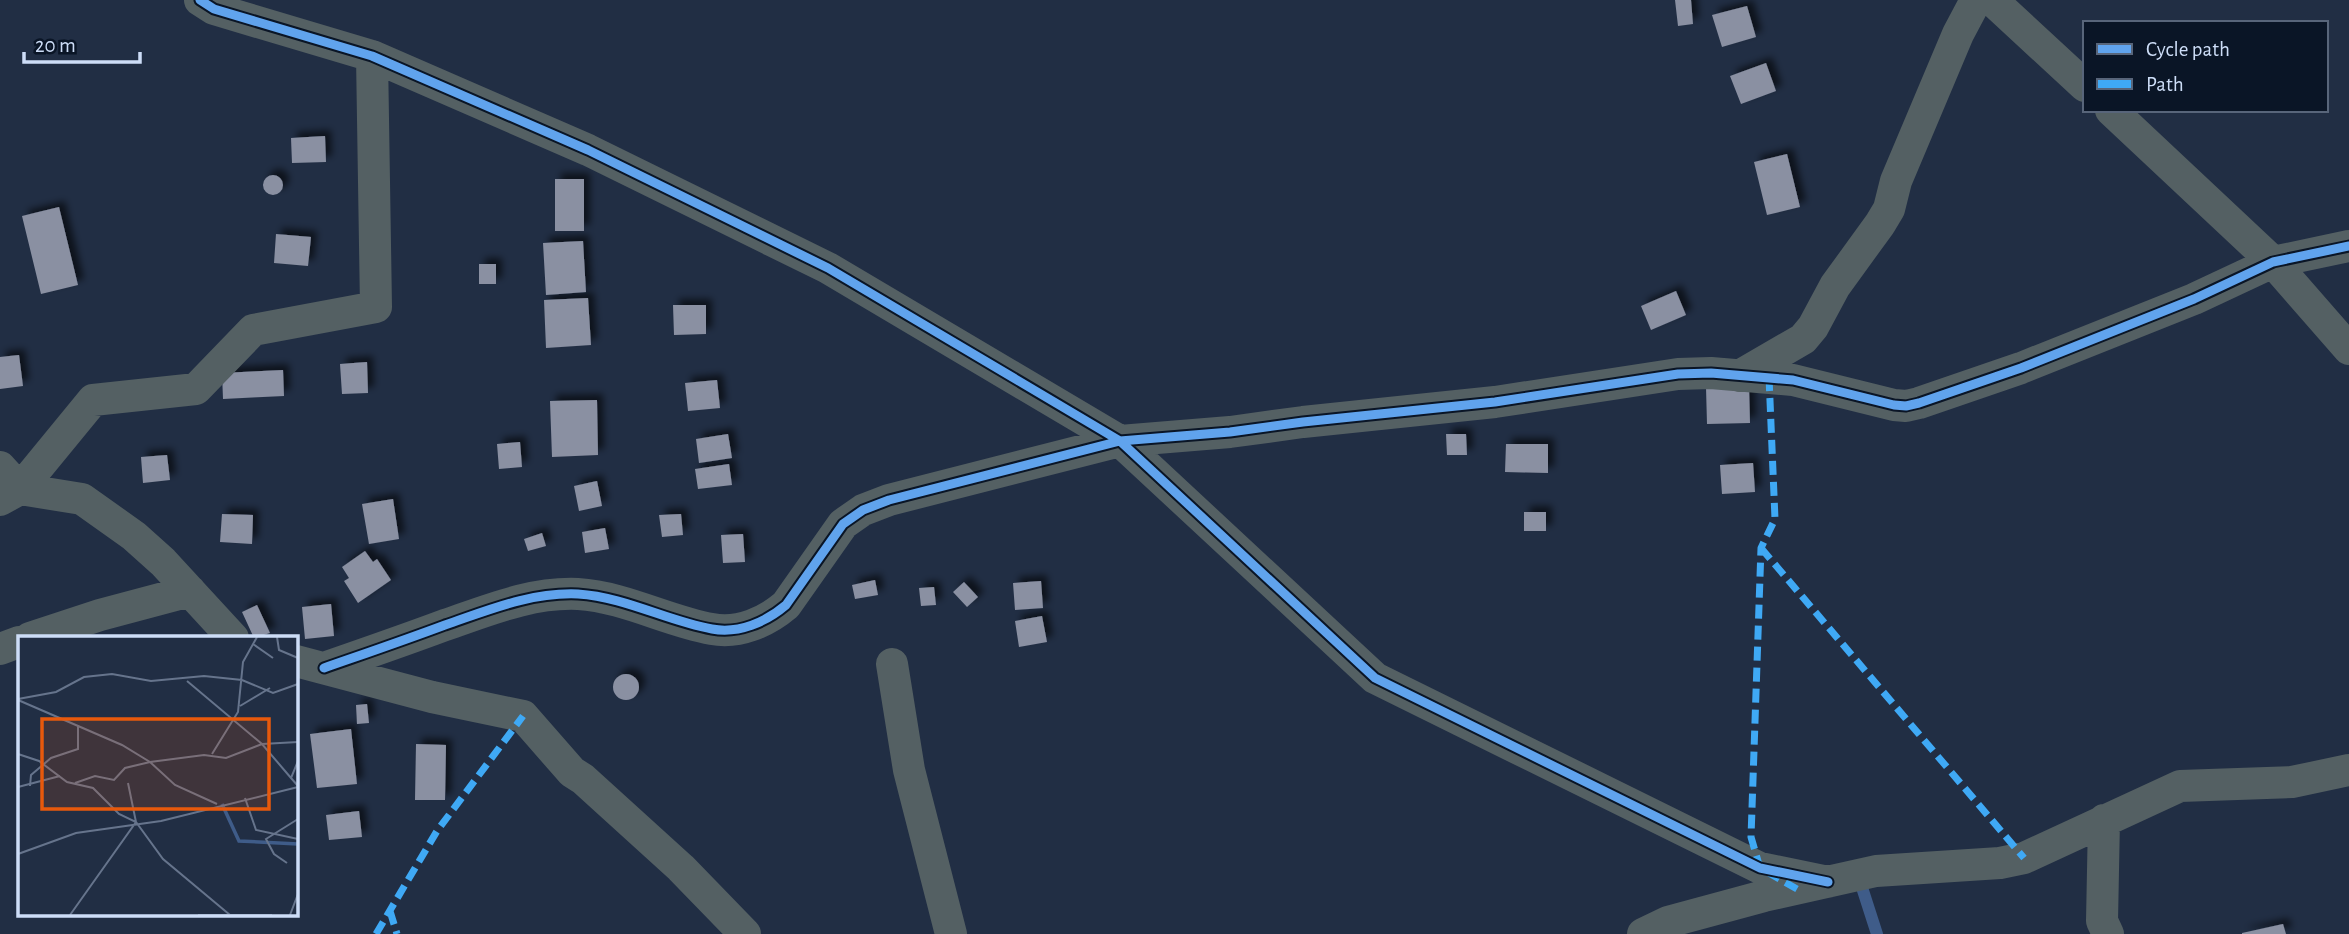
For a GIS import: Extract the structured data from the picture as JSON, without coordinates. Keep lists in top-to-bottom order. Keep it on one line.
{"legend":["Cycle path","Path"],"scale_bar":"20 m"}
